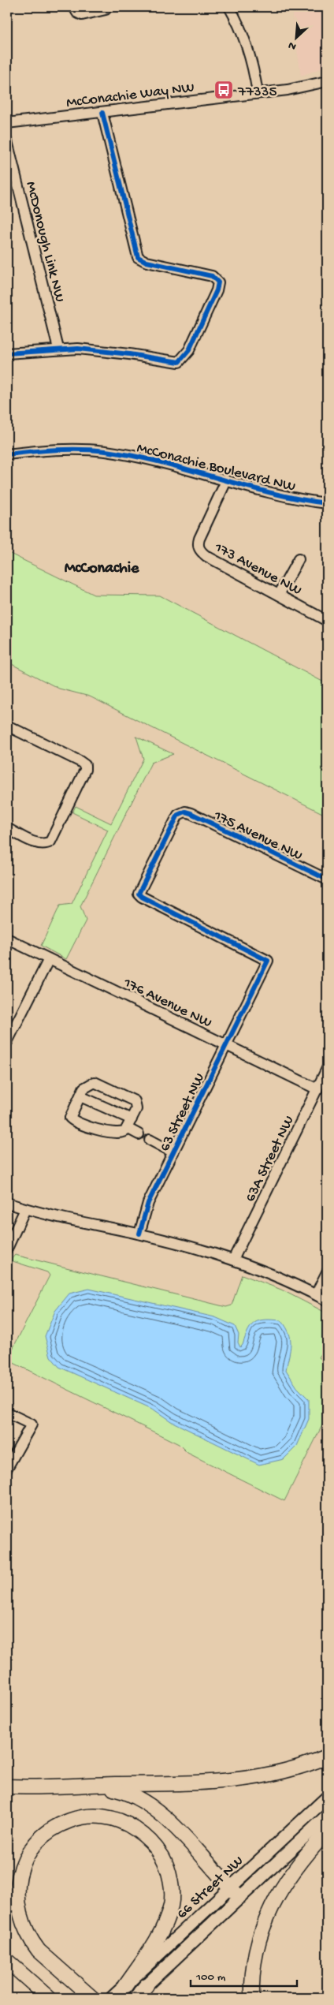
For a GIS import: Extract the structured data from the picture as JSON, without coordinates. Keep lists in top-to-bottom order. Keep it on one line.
{"streets":{"main road":["66 Street NW"],"street":["McConachie Way NW","McDonough Link NW","McConachie Boulevard NW","173 Avenue NW","175 Avenue NW","176 Avenue NW","63 Street NW","63A Street NW"]},"crossings":[["McConachie Boulevard NW","173 Avenue NW"],["175 Avenue NW","63 Street NW"],["176 Avenue NW","63 Street NW"],["176 Avenue NW","63A Street NW"]],"districts":["McConachie"],"places":{"bus stop":["77335"]},"scale_bar":"100 m","north":"bottom left"}
